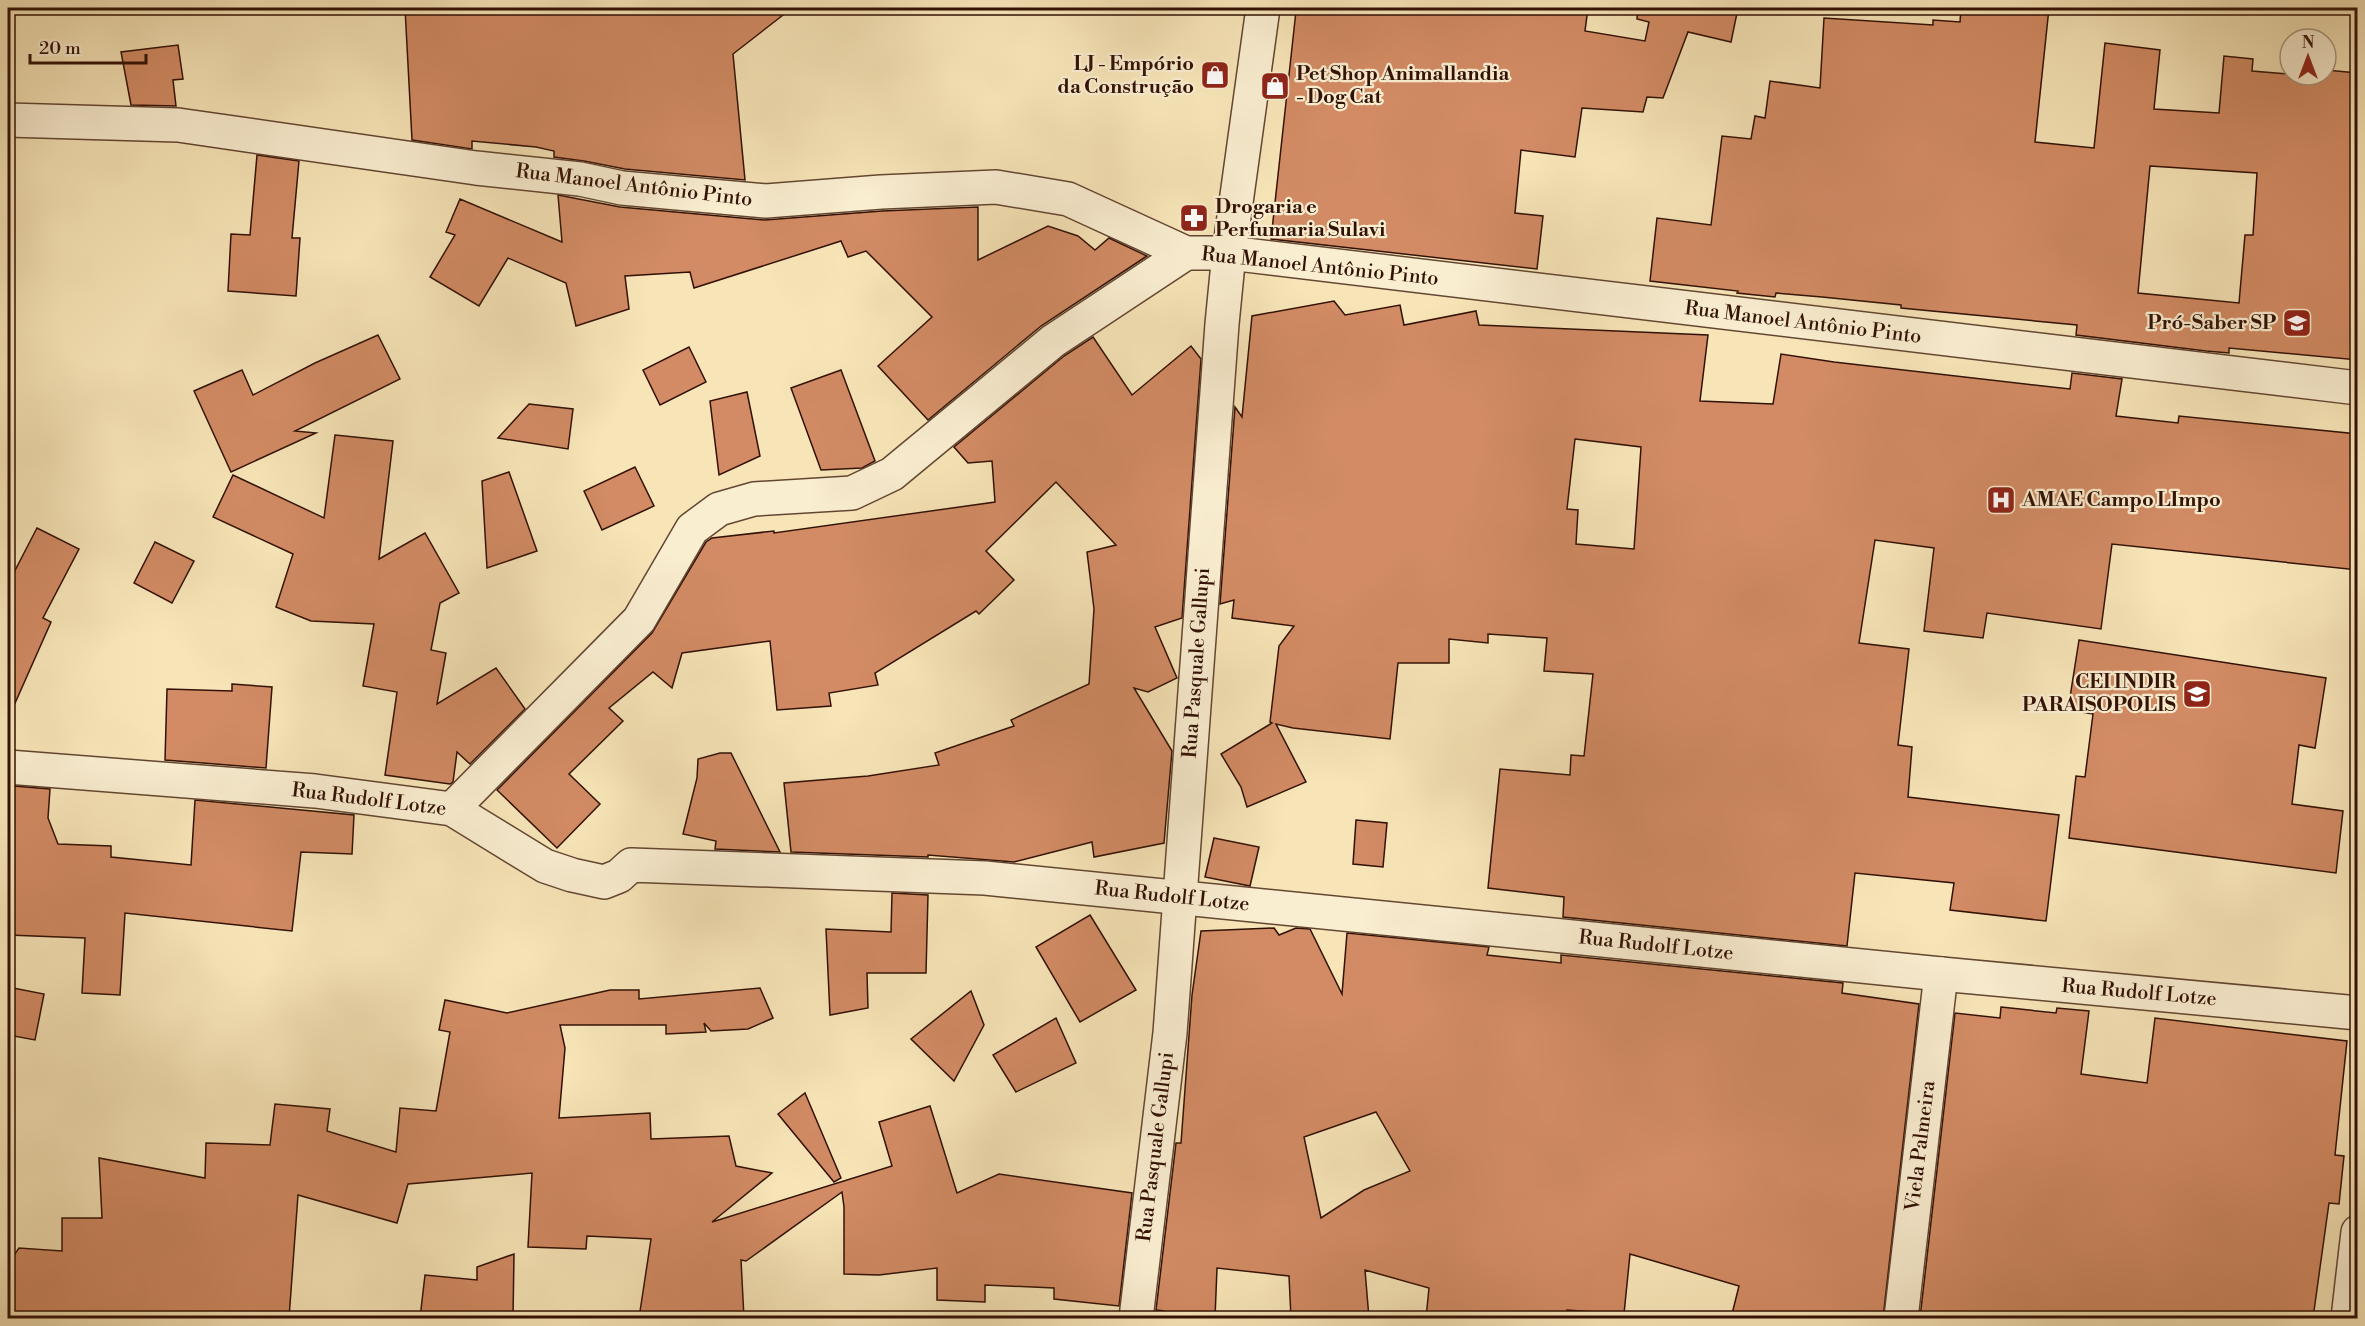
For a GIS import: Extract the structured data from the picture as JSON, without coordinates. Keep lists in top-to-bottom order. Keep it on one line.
{"streets":{"street":["Rua Manoel Antônio Pinto","Rua Pasquale Gallupi","Rua Rudolf Lotze","Viela Palmeira"]},"crossings":[["Rua Manoel Antônio Pinto","Rua Pasquale Gallupi"],["Rua Pasquale Gallupi","Rua Rudolf Lotze"],["Rua Rudolf Lotze","Viela Palmeira"]],"places":{"shop":["LJ - Empório da Construção","Pet Shop Animallandia - Dog Cat"],"pharmacy":["Drogaria e Perfumaria Sulavi"],"school or university":["Pró-Saber SP","CEI INDIR PARAISOPOLIS"],"hospital":["AMAE Campo LImpo"]},"scale_bar":"20 m","north":"top"}
